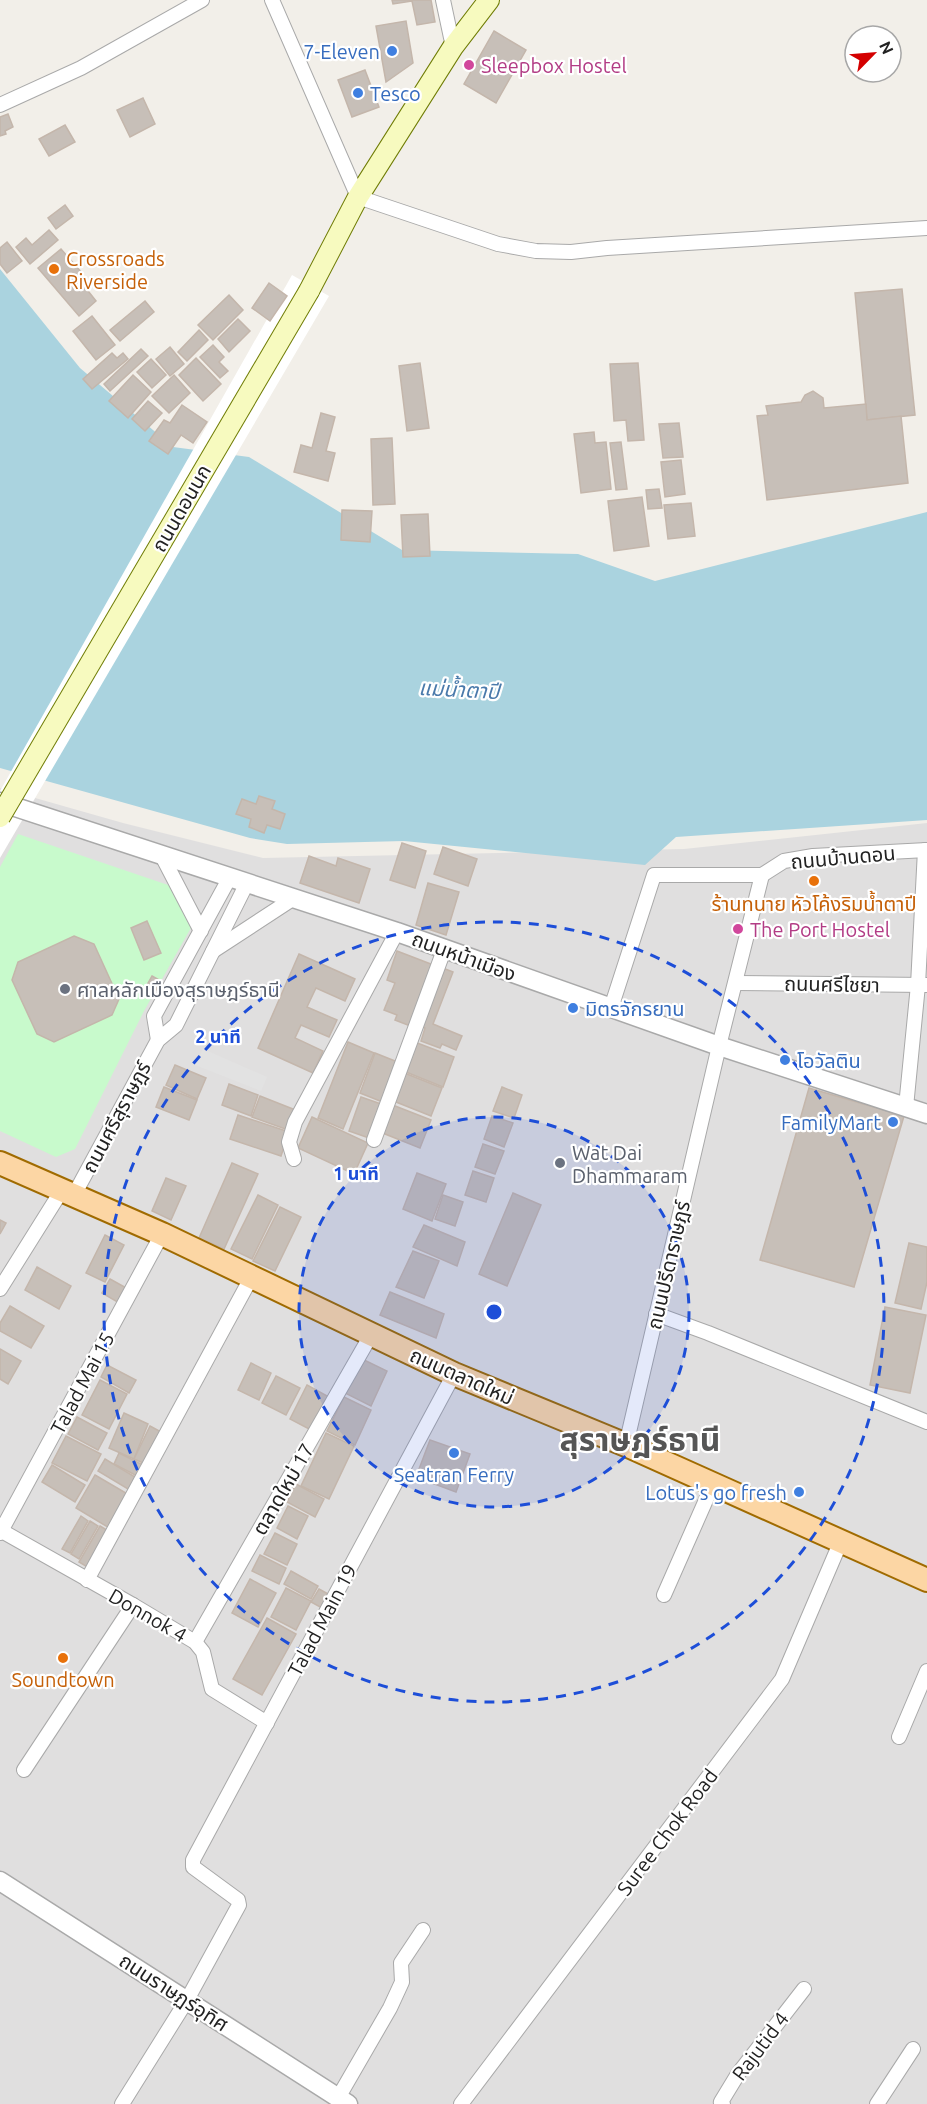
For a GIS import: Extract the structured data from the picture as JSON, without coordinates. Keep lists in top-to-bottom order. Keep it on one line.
{"streets":{"main road":["ถนนดอนนก","ถนนตลาดใหม่"],"street":["ถนนบ้านดอน","ถนนหน้าเมือง","ถนนศรีไชยา","ถนนศรีสุราษฎร์","ถนนปรีดาราษฎร์","Talad Mai 15","ตลาดใหม่ 17","Donnok 4","Talad Main 19","Suree Chok Road","ถนนราษฏร์อุทิศ","Rajutid 4"]},"crossings":[["ถนนบ้านดอน","ถนนปรีดาราษฎร์"],["ถนนหน้าเมือง","ถนนศรีสุราษฎร์"],["ถนนหน้าเมือง","ถนนปรีดาราษฎร์"],["ถนนศรีไชยา","ถนนปรีดาราษฎร์"],["ถนนศรีสุราษฎร์","ถนนตลาดใหม่"],["ถนนปรีดาราษฎร์","ถนนตลาดใหม่"],["ถนนตลาดใหม่","Talad Mai 15"],["ถนนตลาดใหม่","ตลาดใหม่ 17"],["ถนนตลาดใหม่","Talad Main 19"],["ถนนตลาดใหม่","Suree Chok Road"],["Talad Mai 15","Donnok 4"],["ตลาดใหม่ 17","Donnok 4"],["Donnok 4","Talad Main 19"],["Talad Main 19","ถนนราษฏร์อุทิศ"]],"districts":["สุราษฎร์ธานี"],"water":["แม่น้ำตาปี"],"places":["7-Eleven","Sleepbox Hostel","Tesco","Crossroads Riverside","ร้านทนาย หัวโค้งริมน้ำตาปี","The Port Hostel","ศาลหลักเมืองสุราษฎร์ธานี","มิตรจักรยาน","โอวัลติน","FamilyMart","Wat Dai Dhammaram","Seatran Ferry","Lotus's go fresh","Soundtown"],"north":"top right","rings":["2 นาที","1 นาที"]}
